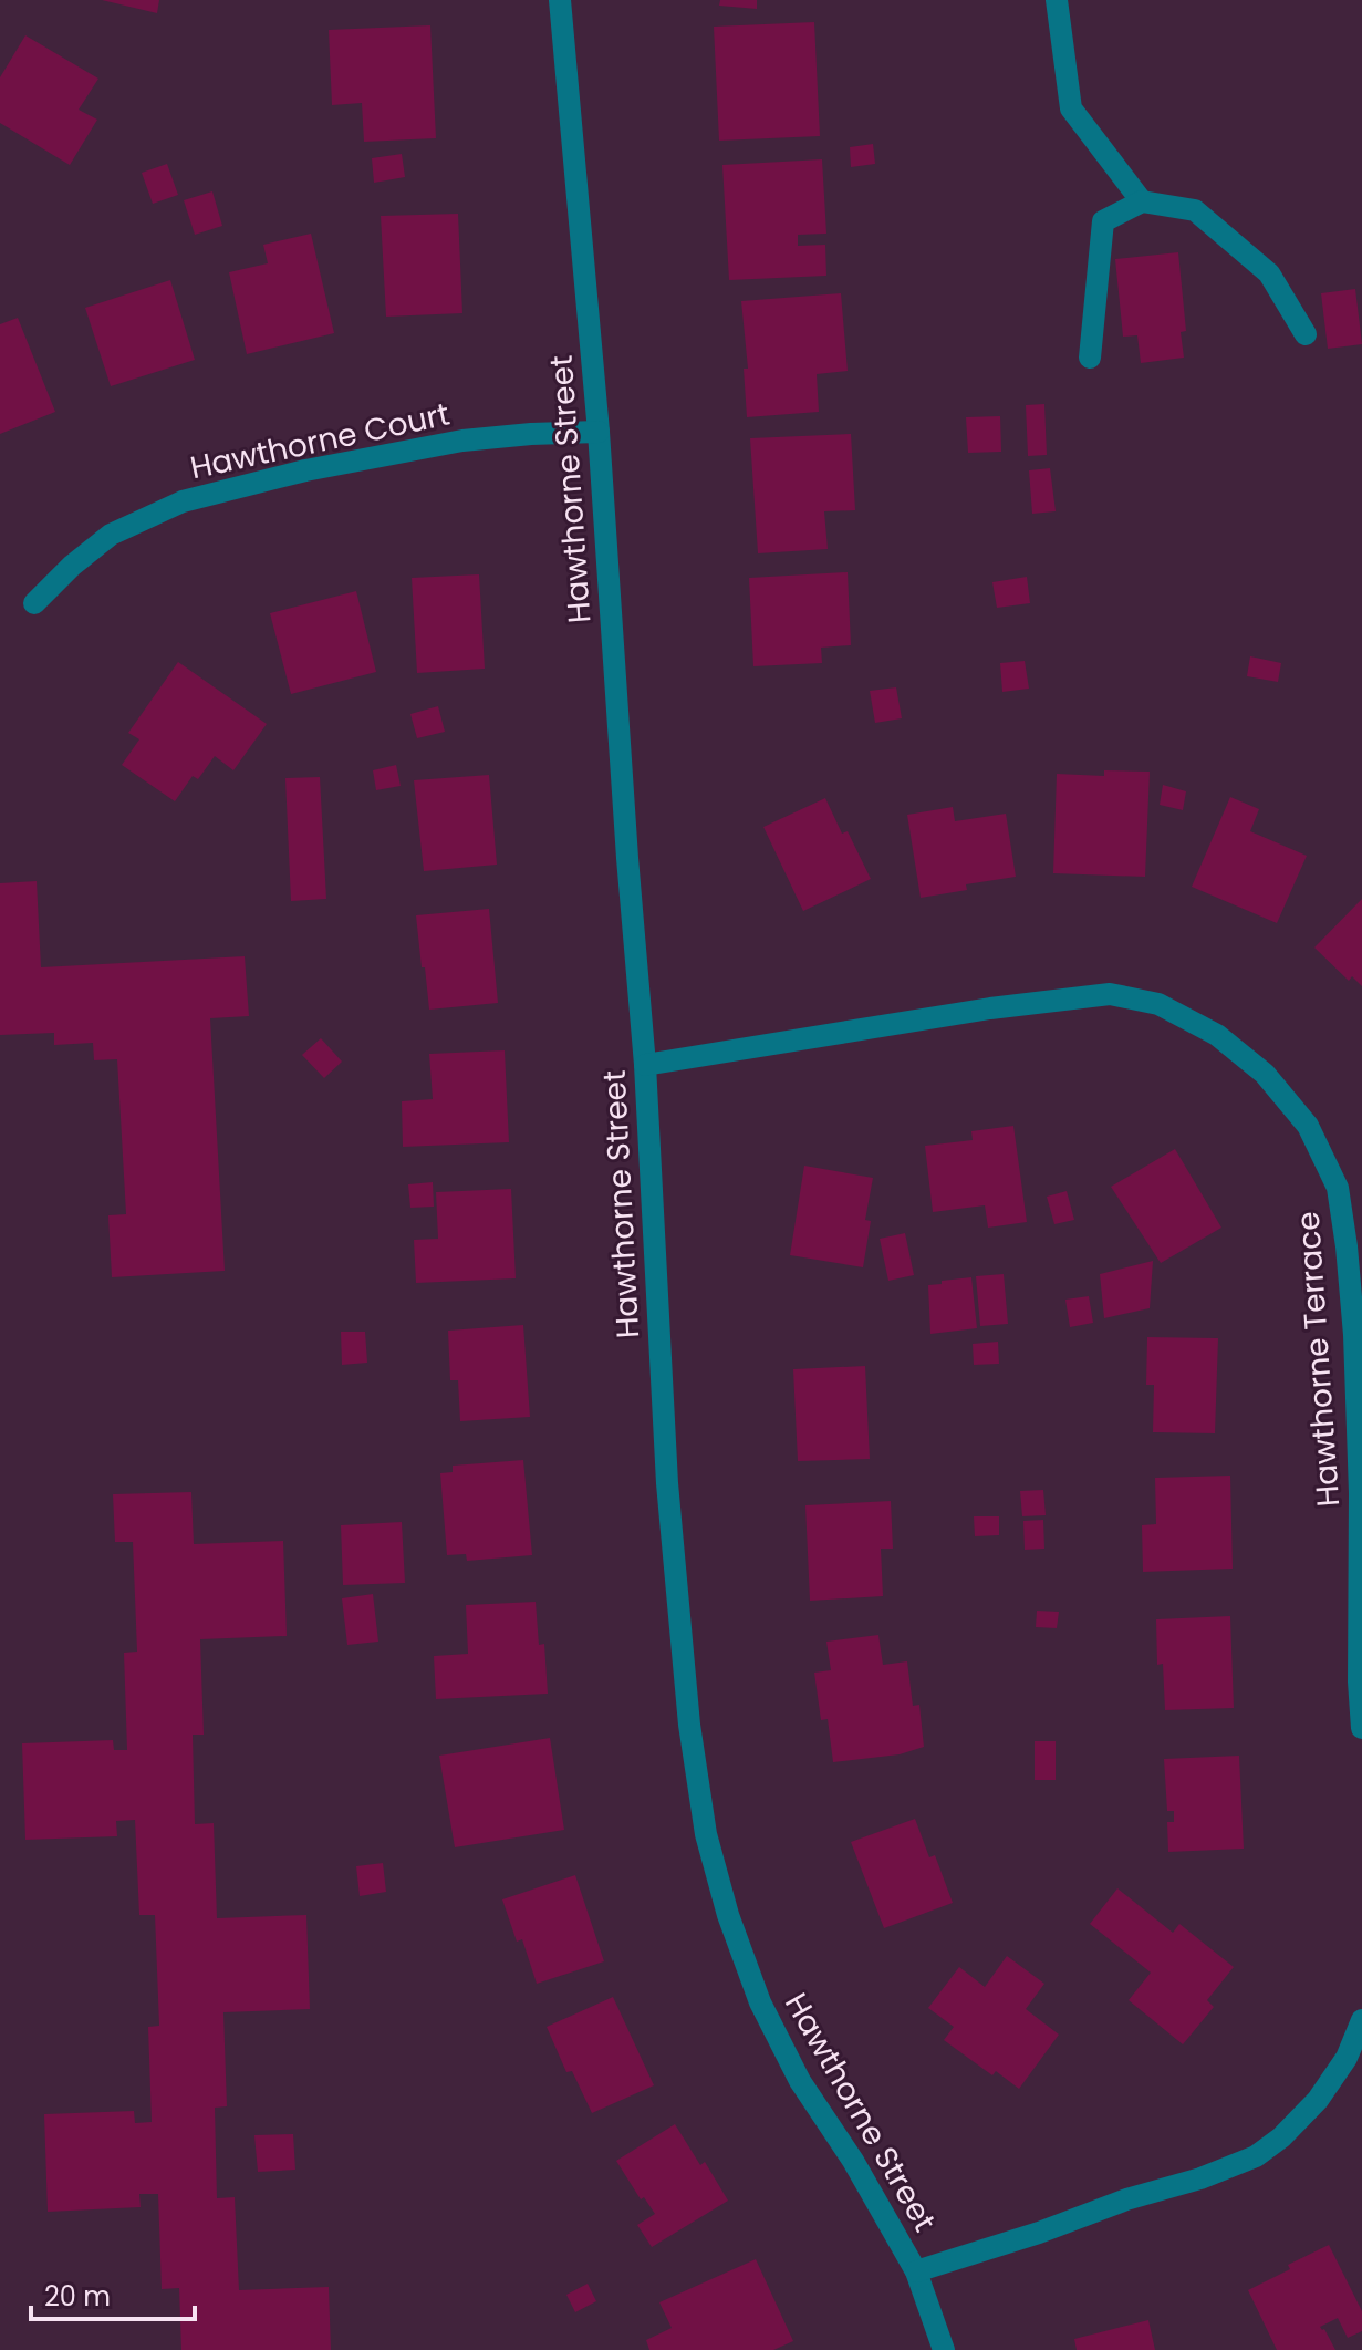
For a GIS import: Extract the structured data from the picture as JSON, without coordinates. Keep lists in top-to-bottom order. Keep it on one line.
{"streets":{"street":["Hawthorne Court","Hawthorne Street","Hawthorne Terrace"]},"crossings":[["Hawthorne Court","Hawthorne Street"],["Hawthorne Street","Hawthorne Terrace"]],"scale_bar":"20 m"}
